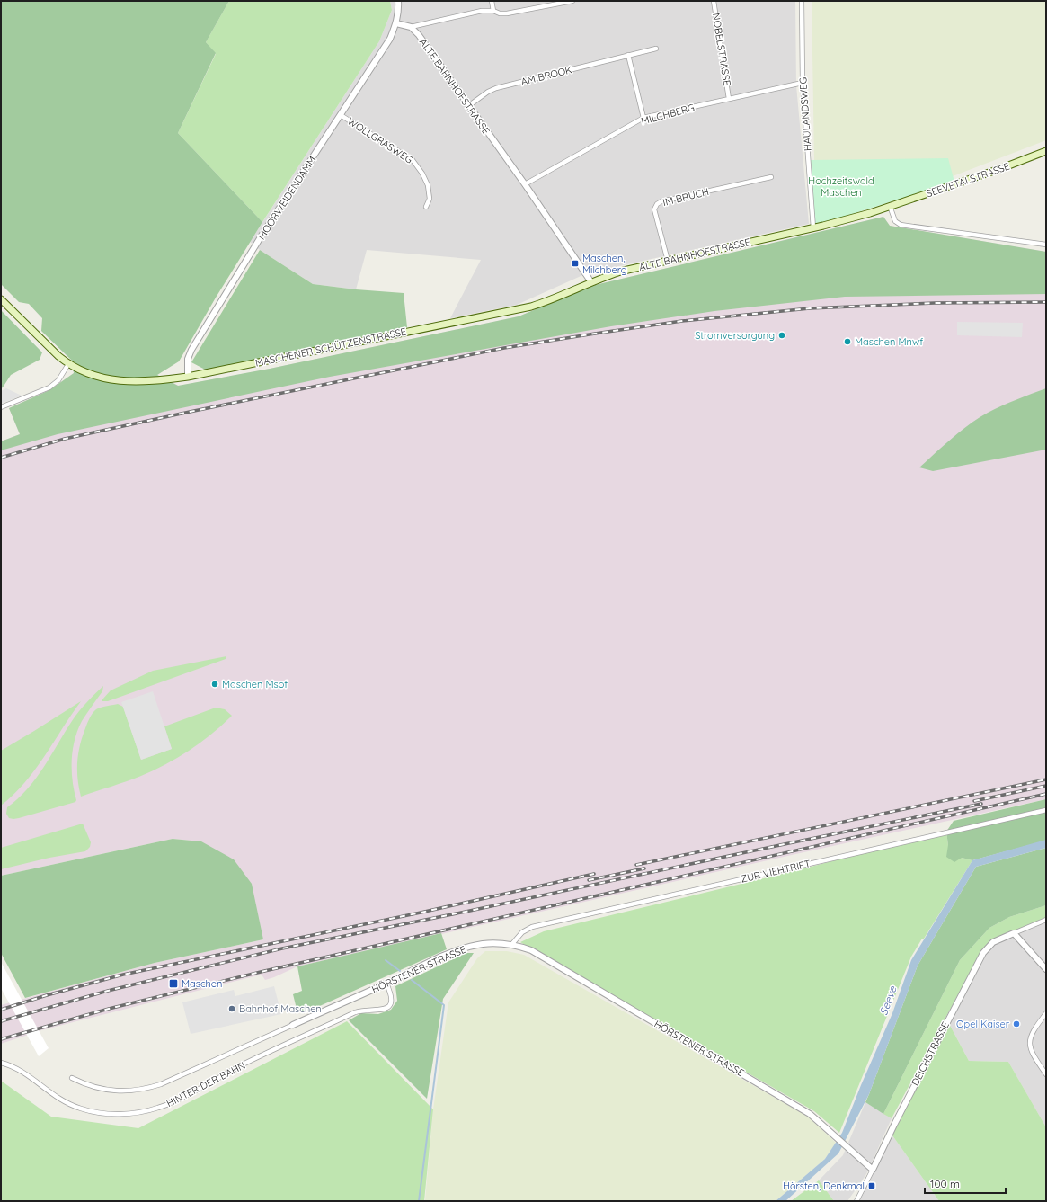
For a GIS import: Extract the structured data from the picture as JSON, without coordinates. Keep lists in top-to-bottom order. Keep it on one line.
{"streets":{"main road":["ALTE BAHNHOFSTRASSE","SEEVETALSTRASSE","MASCHENER SCHÜTZENSTRASSE"],"street":["NOBELSTRASSE","AM BROOK","MILCHBERG","HAULANDSWEG","WOLLGRASWEG","IM BRUCH","MOORWEIDENDAMM","ZUR VIEHTRIFT","HÖRSTENER STRASSE","DEICHSTRASSE","HINTER DER BAHN"]},"crossings":[["NOBELSTRASSE","MILCHBERG"],["AM BROOK","ALTE BAHNHOFSTRASSE"],["ALTE BAHNHOFSTRASSE","MILCHBERG"],["ALTE BAHNHOFSTRASSE","HAULANDSWEG"],["ALTE BAHNHOFSTRASSE","SEEVETALSTRASSE"],["ALTE BAHNHOFSTRASSE","IM BRUCH"],["ALTE BAHNHOFSTRASSE","MASCHENER SCHÜTZENSTRASSE"],["MILCHBERG","HAULANDSWEG"],["WOLLGRASWEG","MOORWEIDENDAMM"],["MOORWEIDENDAMM","MASCHENER SCHÜTZENSTRASSE"],["ZUR VIEHTRIFT","HÖRSTENER STRASSE"],["HÖRSTENER STRASSE","DEICHSTRASSE"],["HÖRSTENER STRASSE","HINTER DER BAHN"]],"water":["Seeve"],"parks":["Hochzeitswald Maschen"],"places":{"transit":["Maschen, Milchberg","Maschen","Hörsten, Denkmal"],"other":["Stromversorgung","Maschen Mnwf","Maschen Msof","Bahnhof Maschen","Opel Kaiser"]},"scale_bar":"100 m"}
